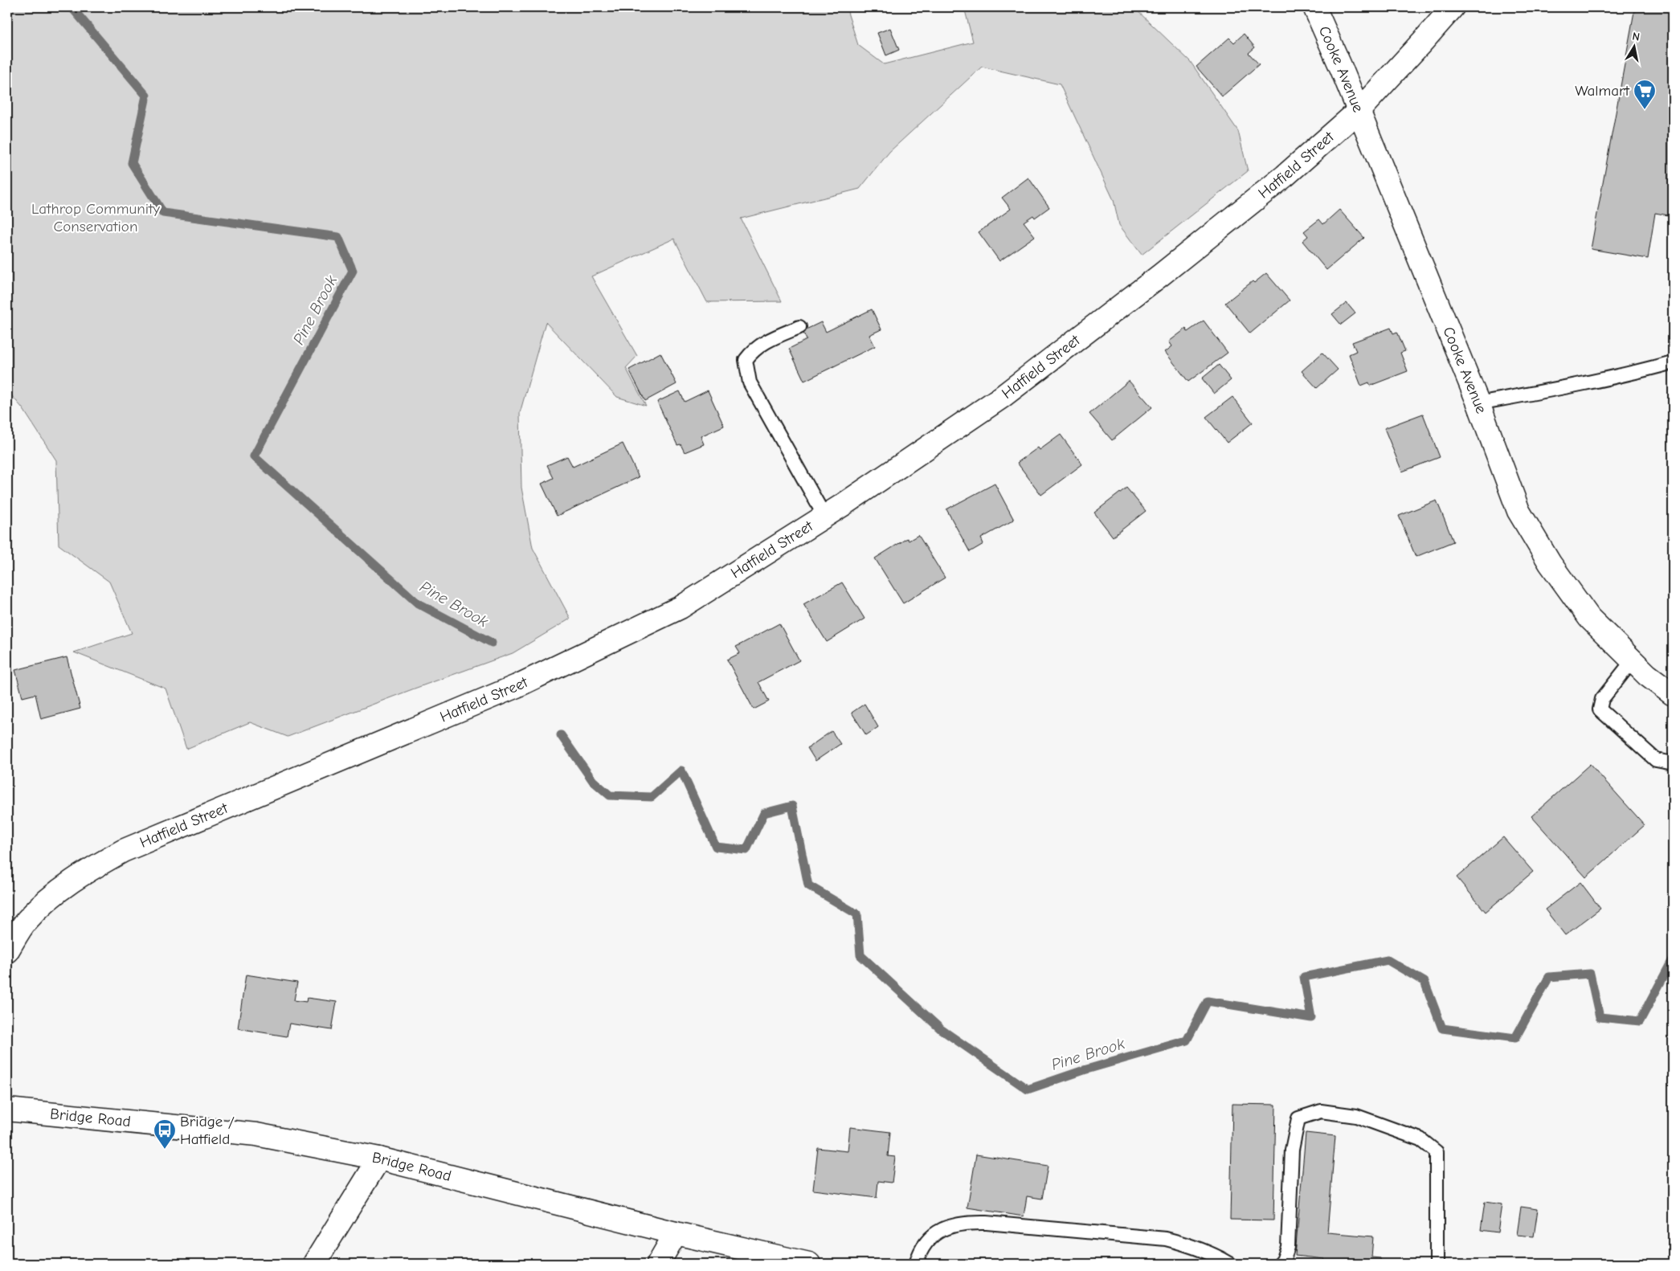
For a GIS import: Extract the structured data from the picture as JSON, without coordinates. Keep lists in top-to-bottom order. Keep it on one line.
{"streets":{"street":["Cooke Avenue","Hatfield Street","Bridge Road"]},"crossings":[["Cooke Avenue","Hatfield Street"]],"water":["Pine Brook"],"parks":["Lathrop Community Conservation"],"places":{"supermarket":["Walmart"],"bus stop":["Bridge / Hatfield"]},"north":"top"}
